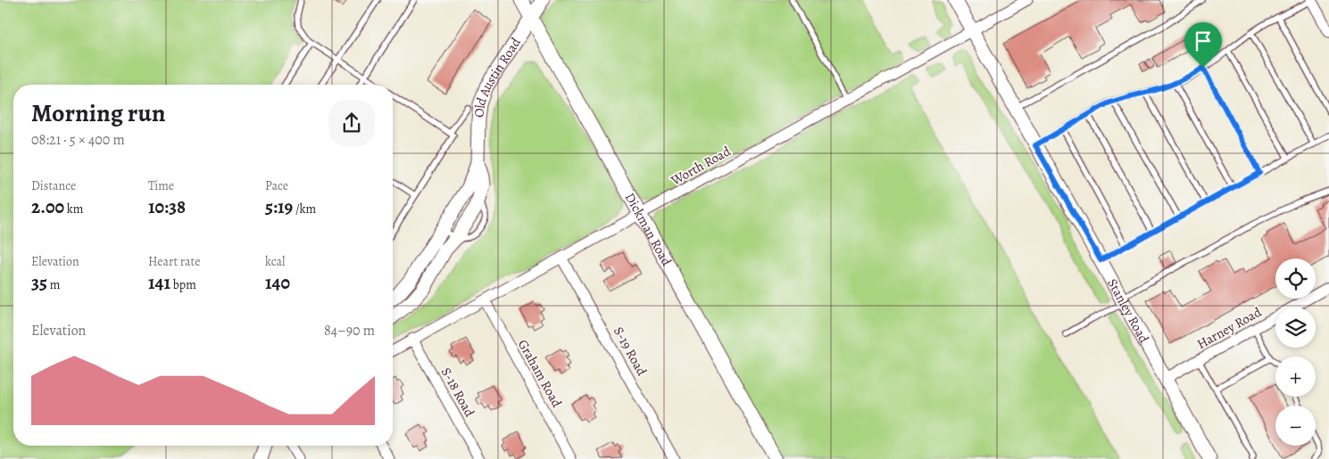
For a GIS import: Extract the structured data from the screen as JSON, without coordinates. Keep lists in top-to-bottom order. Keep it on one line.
{"streets":{"street":["Old Austin Road","Worth Road","Dickman Road","Stanley Road","Harney Road","S-19 Road","Graham Road","S-18 Road"]},"crossings":[["Old Austin Road","Dickman Road"],["Worth Road","Dickman Road"],["Worth Road","Stanley Road"],["Worth Road","S-19 Road"],["Worth Road","Graham Road"],["Worth Road","S-18 Road"],["Stanley Road","Harney Road"]],"page":{"heading":["Morning run","08:21 · 5 × 400 m"],"stats":[["Distance","2.00 km"],["Time","10:38"],["Pace","5:19 /km"],["Elevation","35 m"],["Heart rate","141 bpm"],["kcal","140"]],"map_buttons":["+","−"],"chart":["Elevation","84–90 m"]}}
